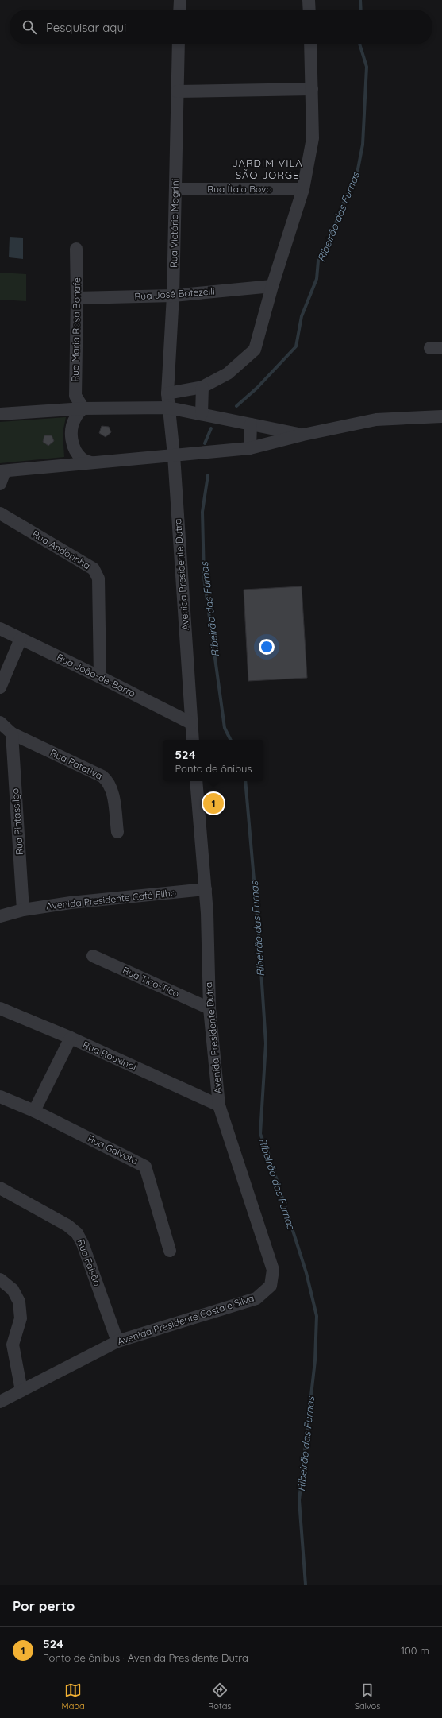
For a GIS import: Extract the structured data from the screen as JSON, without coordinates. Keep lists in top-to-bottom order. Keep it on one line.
{"streets":{"street":["Rua Ítalo Bovo","Rua Victório Magrini","Rua José Botezelli","Rua Maria Rosa Bonafe","Rua Andorinha","Avenida Presidente Dutra","Rua João-de-Barro","Rua Patativa","Rua Pintassilgo","Avenida Presidente Café Filho","Rua Tico-Tico","Rua Rouxinol","Rua Gaivota","Rua Faisão","Avenida Presidente Costa e Silva"]},"crossings":[["Rua Ítalo Bovo","Rua Victório Magrini"],["Rua Victório Magrini","Rua José Botezelli"],["Rua Victório Magrini","Avenida Presidente Dutra"],["Rua José Botezelli","Rua Maria Rosa Bonafe"],["Rua Andorinha","Rua João-de-Barro"],["Avenida Presidente Dutra","Rua João-de-Barro"],["Avenida Presidente Dutra","Avenida Presidente Café Filho"],["Avenida Presidente Dutra","Rua Tico-Tico"],["Avenida Presidente Dutra","Rua Rouxinol"],["Avenida Presidente Dutra","Avenida Presidente Costa e Silva"],["Rua Patativa","Rua Pintassilgo"],["Rua Pintassilgo","Avenida Presidente Café Filho"],["Rua Faisão","Avenida Presidente Costa e Silva"]],"districts":["JARDIM VILA SÃO JORGE"],"water":["Ribeirão das Furnas"],"page":{"search":"Pesquisar aqui","popup":["524","Ponto de ônibus"],"pins":"1","heading":"Por perto","list":[{"mark":"1","name":"524","note":"Ponto de ônibus · Avenida Presidente Dutra","value":"100 m"}],"nav":["Mapa","Rotas","Salvos"]}}
